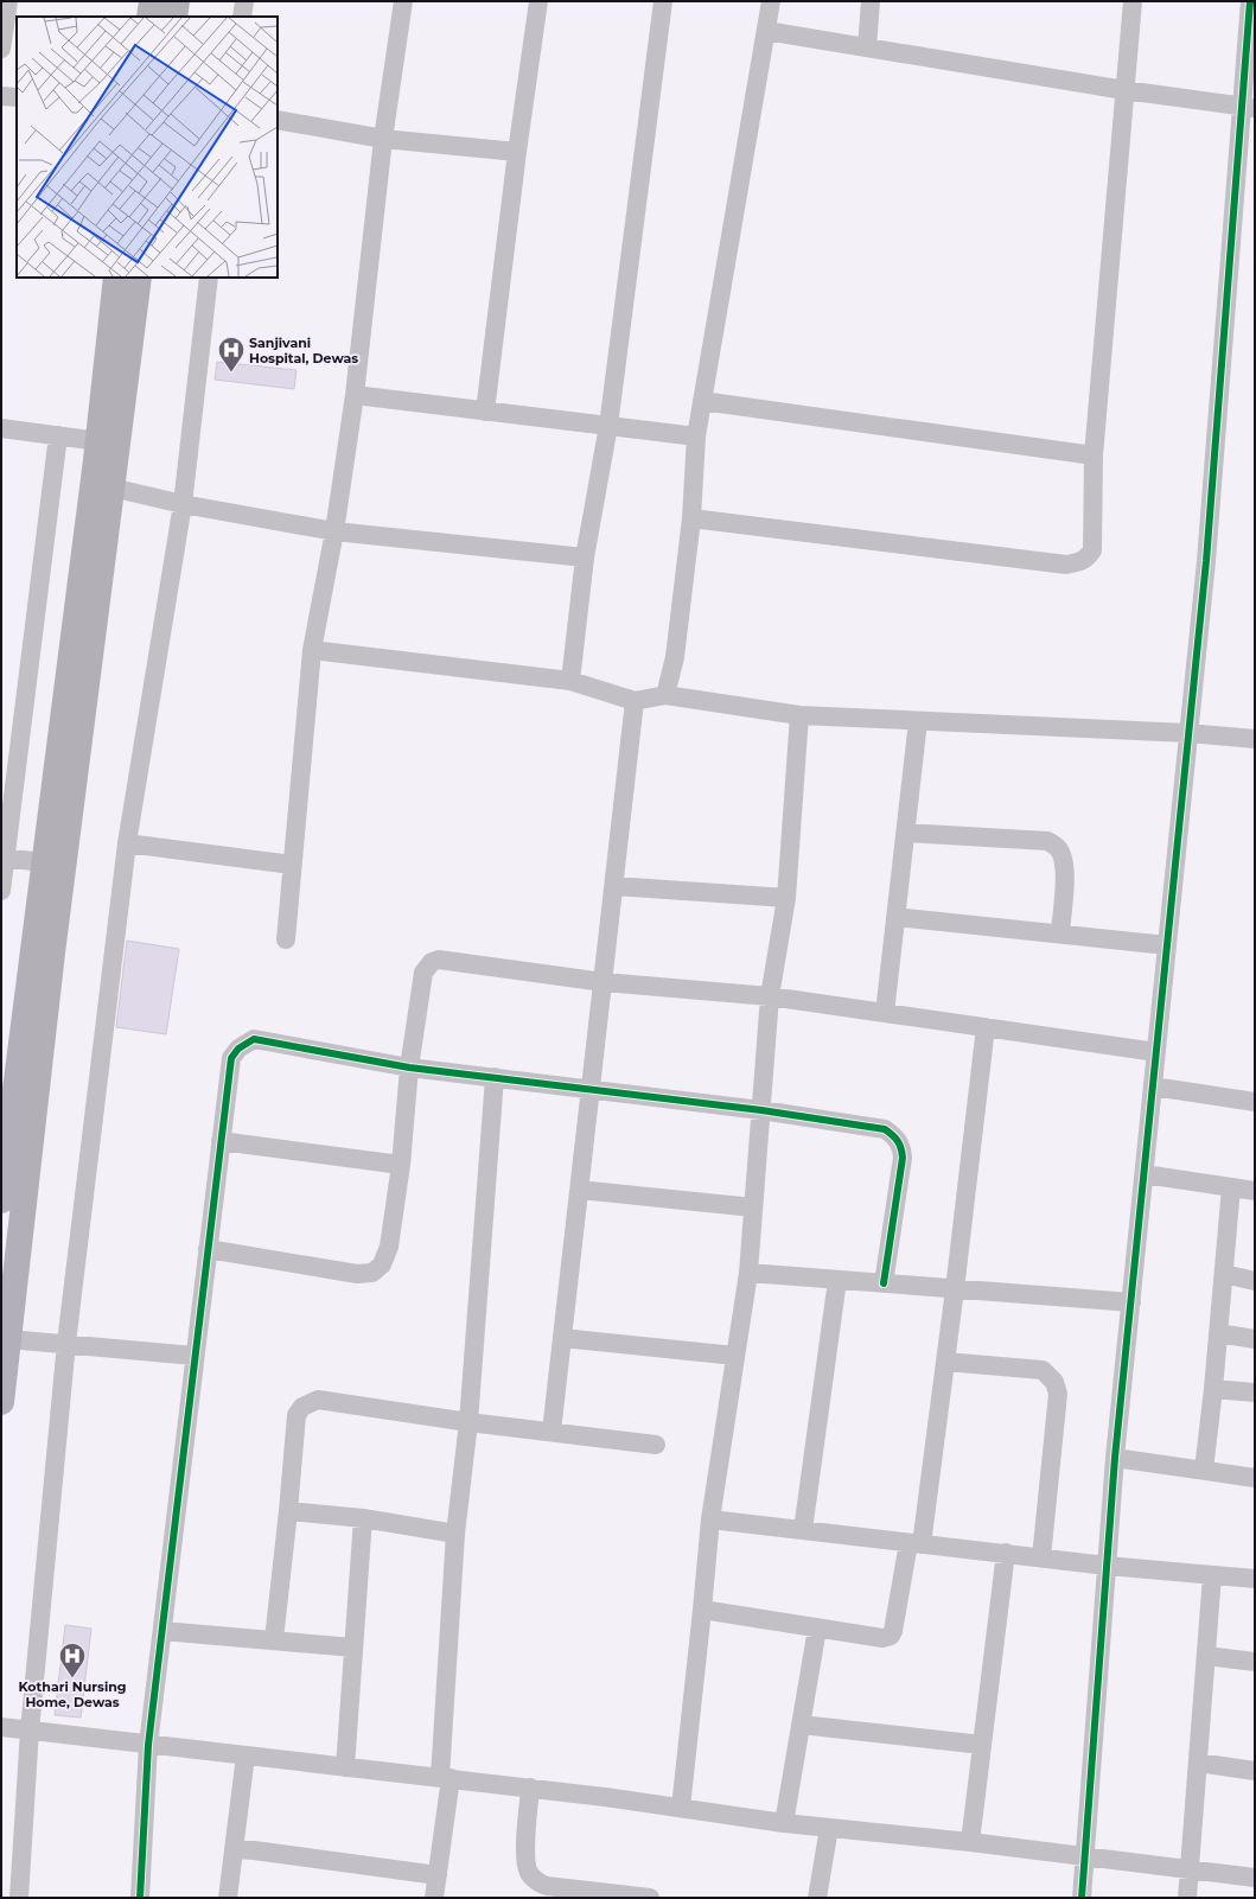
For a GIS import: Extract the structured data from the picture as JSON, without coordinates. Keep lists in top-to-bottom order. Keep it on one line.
{"places":{"hospital":["Sanjivani Hospital, Dewas","Kothari Nursing Home, Dewas"]}}
